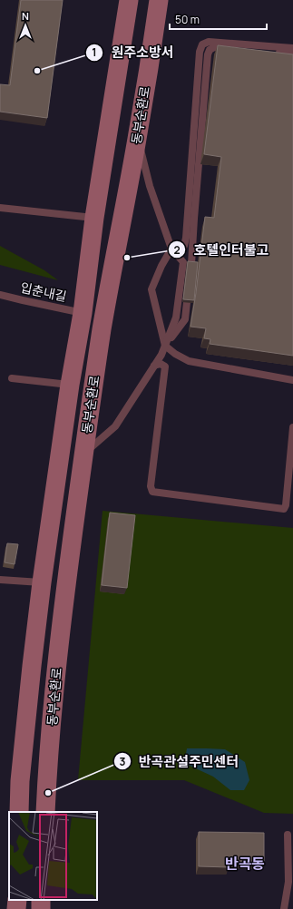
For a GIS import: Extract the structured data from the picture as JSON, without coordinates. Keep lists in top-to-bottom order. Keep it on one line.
{"streets":{"street":["동부순환로"],"lane":["입춘내길"]},"crossings":[["동부순환로","입춘내길"]],"districts":["반곡동"],"places":["원주소방서","호텔인터불고","반곡관설주민센터"],"scale_bar":"50 m","north":"top"}
